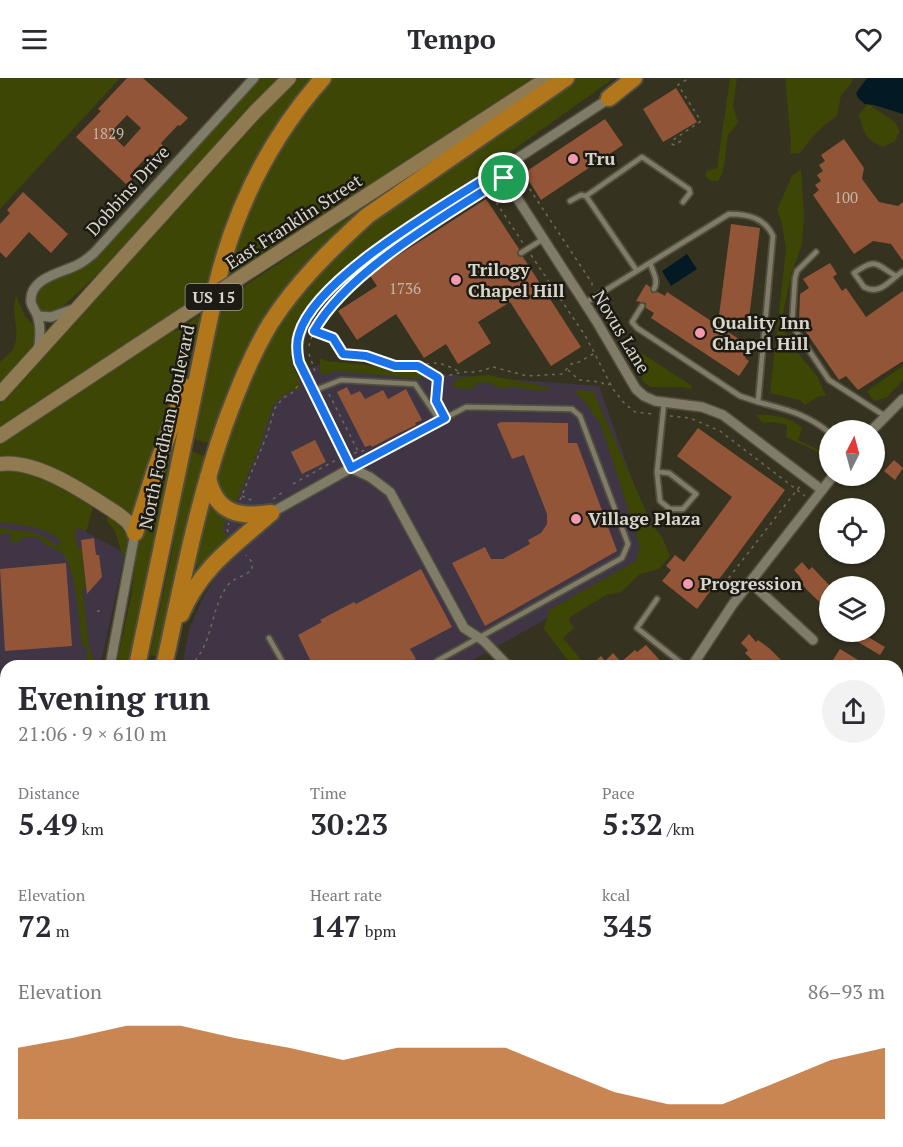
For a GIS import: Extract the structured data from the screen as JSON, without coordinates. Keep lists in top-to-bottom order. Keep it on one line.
{"streets":{"highway":["US 15","North Fordham Boulevard"],"main road":["East Franklin Street"],"street":["Dobbins Drive","Novus Lane"]},"places":["Tru","Trilogy Chapel Hill","Quality Inn Chapel Hill","Village Plaza","Progression"],"house_numbers":["1829","100","1736"],"north":"top","page":{"header":"Tempo","heading":["Evening run","21:06 · 9 × 610 m"],"stats":[["Distance","5.49 km"],["Time","30:23"],["Pace","5:32 /km"],["Elevation","72 m"],["Heart rate","147 bpm"],["kcal","345"]],"chart":["Elevation","86–93 m"]}}
